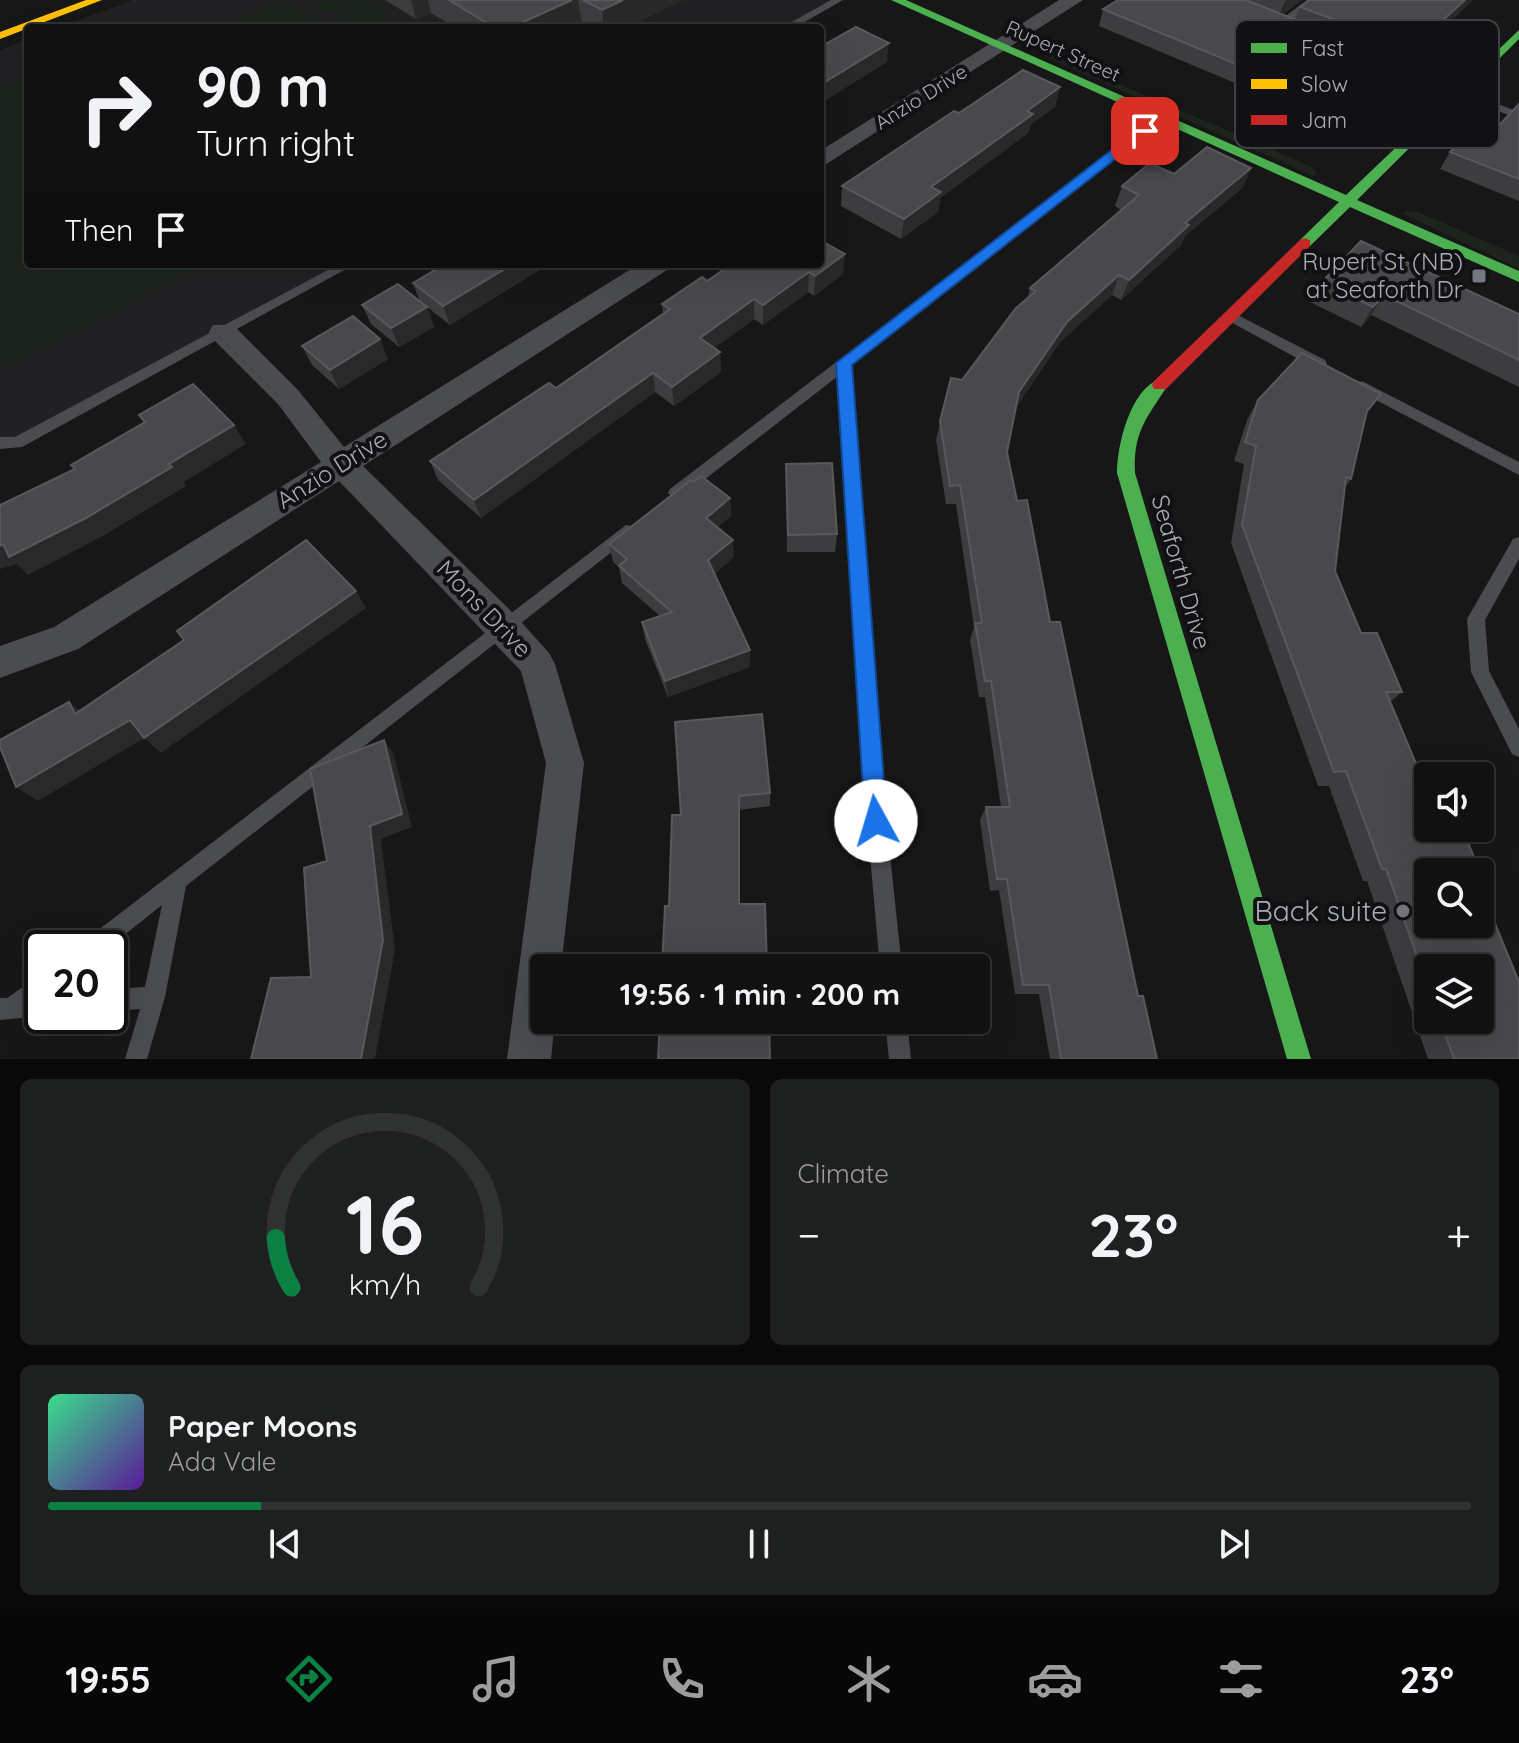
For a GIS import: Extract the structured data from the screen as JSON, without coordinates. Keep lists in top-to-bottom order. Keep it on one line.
{"streets":{"street":["Rupert Street","Anzio Drive","Seaforth Drive","Mons Drive"]},"crossings":[["Rupert Street","Anzio Drive"],["Rupert Street","Seaforth Drive"],["Anzio Drive","Mons Drive"]],"places":{"transit":["Rupert St (NB) at Seaforth Dr"],"other":["Back suite"]},"legend":["Fast","Slow","Jam"],"page":{"turn":["90 m","Turn right"],"then":"Then","limit":"20","trip":"19:56 · 1 min · 200 m","tile":"Climate","heat":["−","23°","+"],"song":["Paper Moons","Ada Vale"],"tabs":["19:55","23°"],"gauge":["16","km/h"]}}
